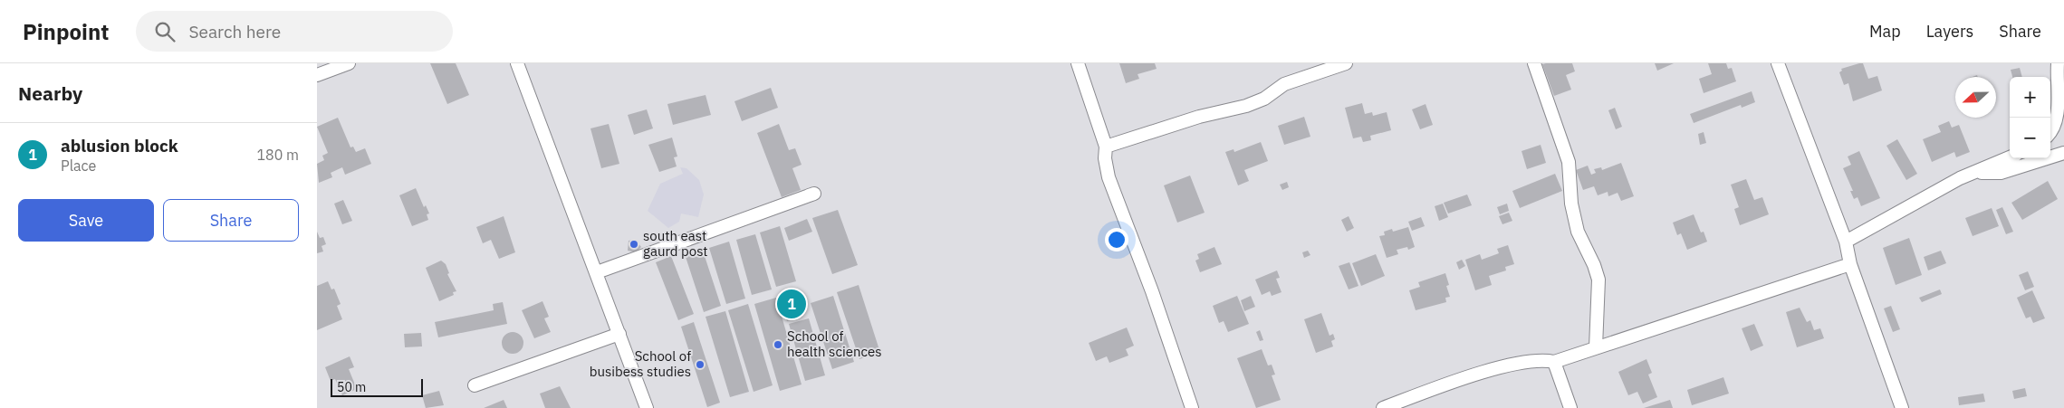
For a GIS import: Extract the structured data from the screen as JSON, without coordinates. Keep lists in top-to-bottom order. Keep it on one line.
{"places":["south east gaurd post","School of health sciences","School of busibess studies"],"scale_bar":"50 m","north":"left","page":{"header":"Pinpoint","search":"Search here","nav":["Map","Layers","Share"],"heading":"Nearby","map_buttons":["+","−"],"list":[{"mark":"1","name":"ablusion block","note":"Place","value":"180 m"}],"buttons":["Save","Share"],"pins":"1","scale":"50 m"}}
